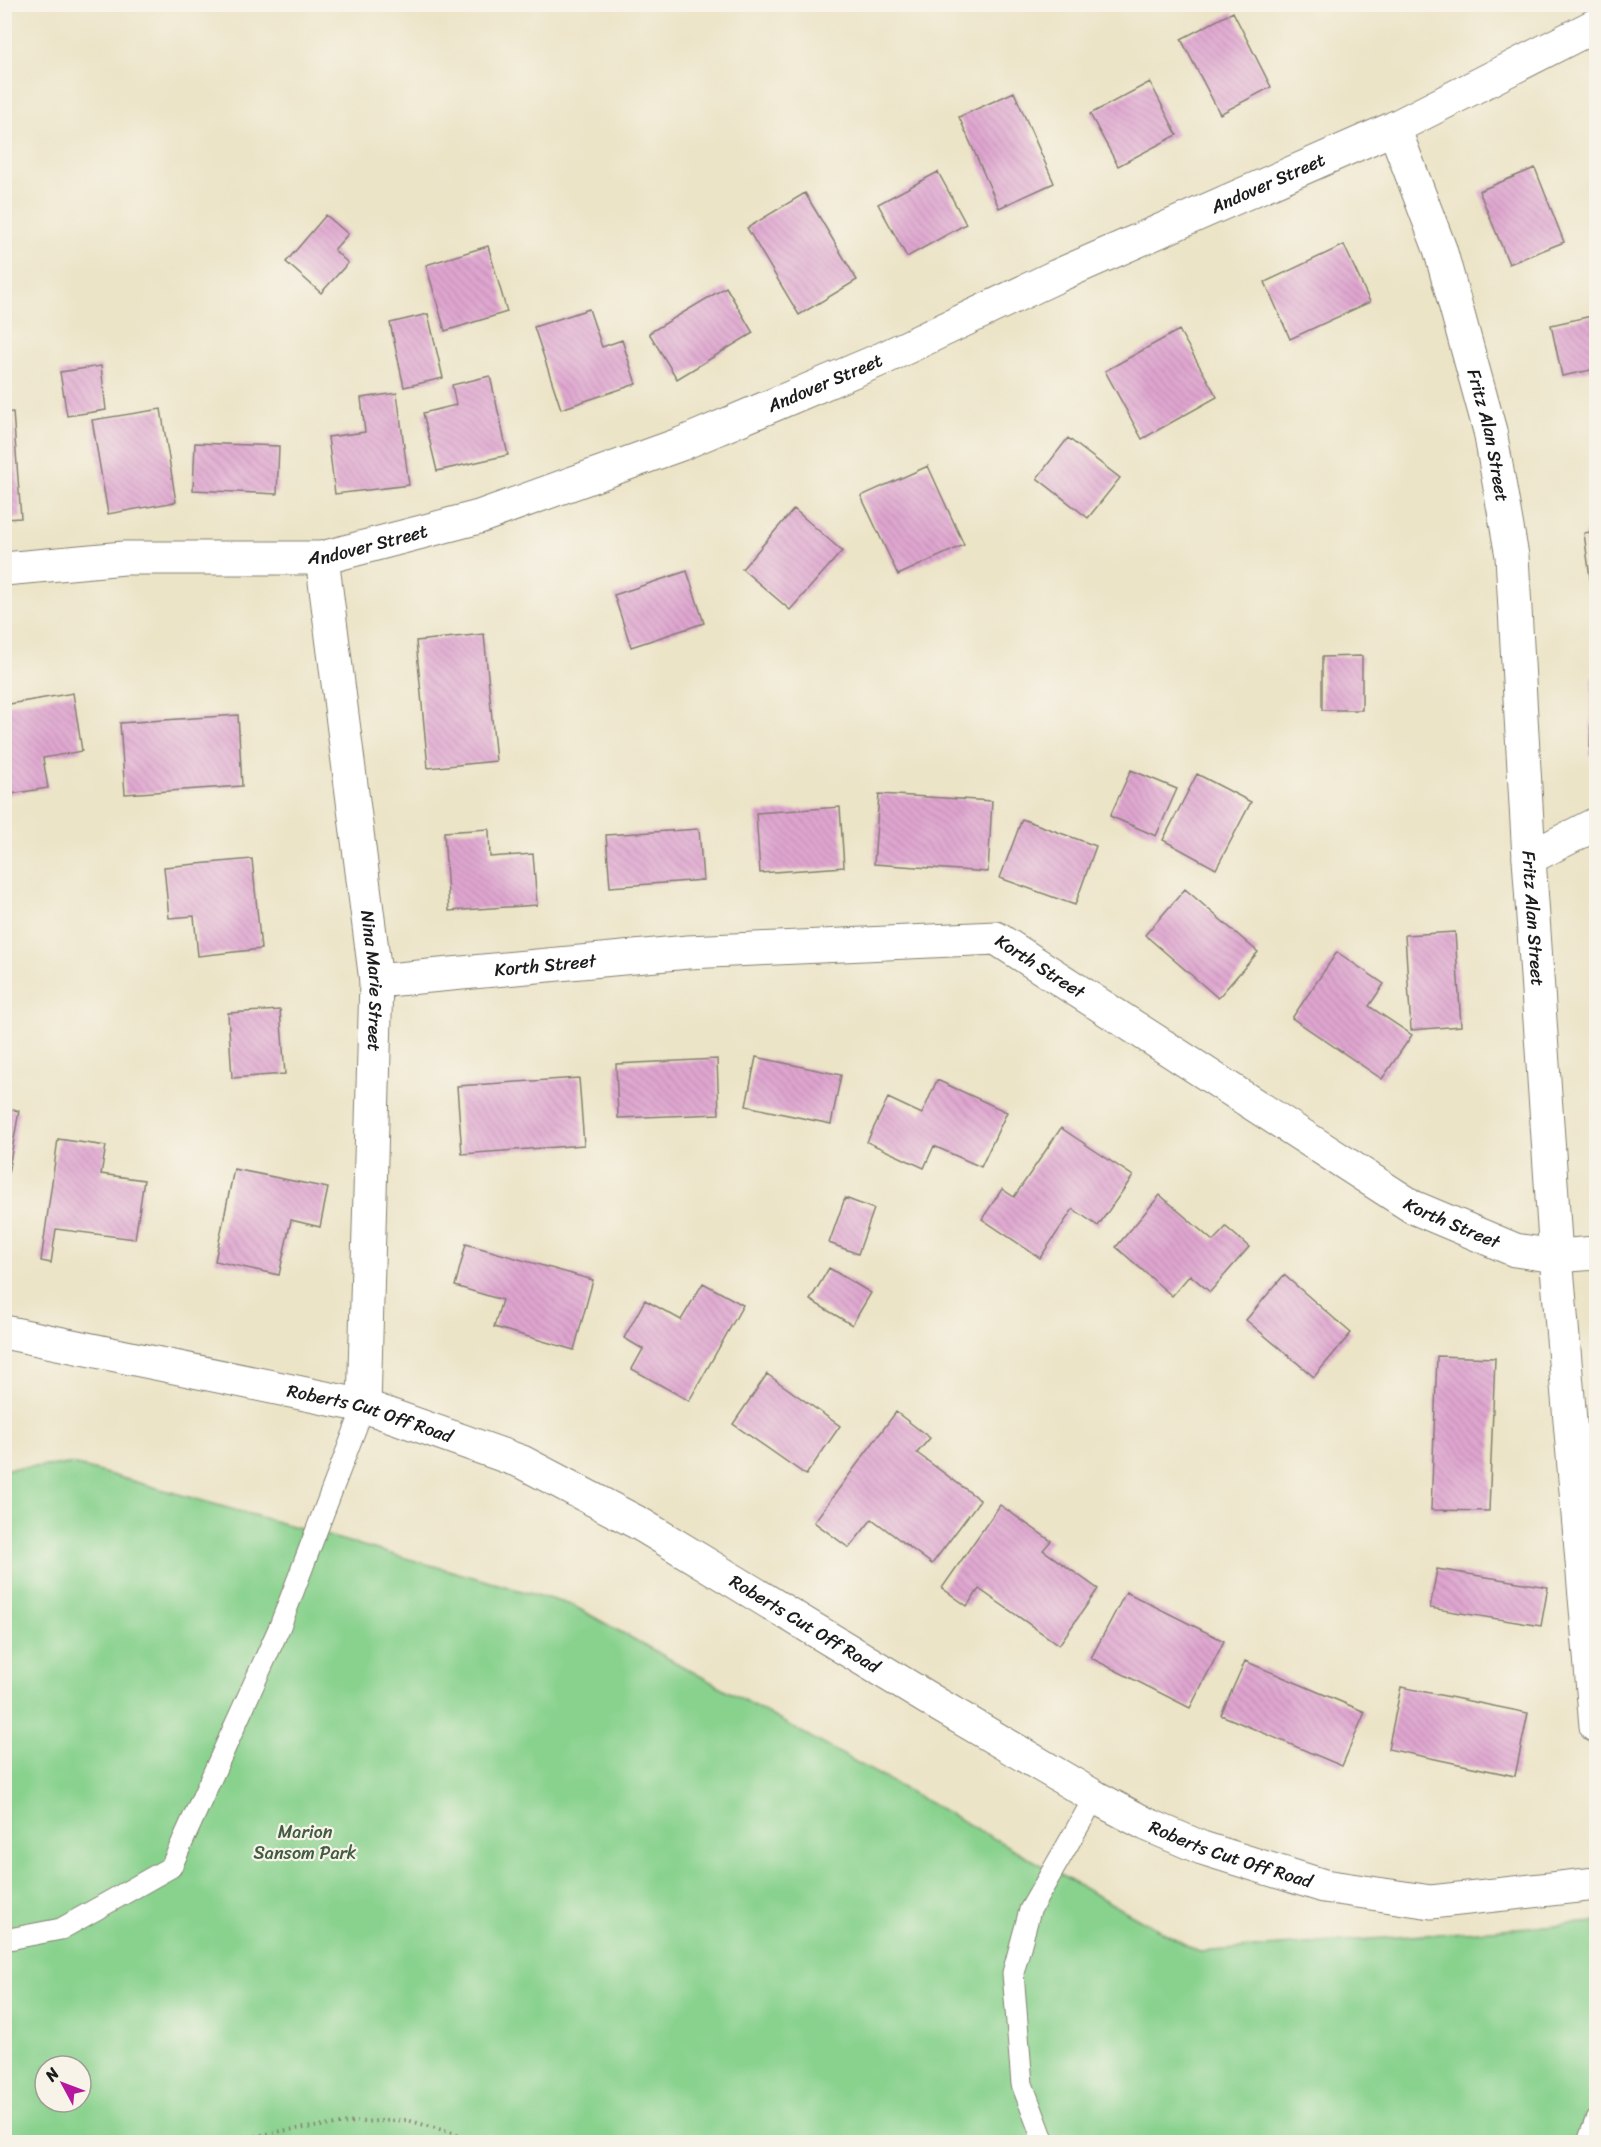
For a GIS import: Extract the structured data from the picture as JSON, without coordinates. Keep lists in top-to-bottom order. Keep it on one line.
{"streets":{"street":["Andover Street","Fritz Alan Street","Korth Street","Nina Marie Street","Roberts Cut Off Road"]},"crossings":[["Andover Street","Fritz Alan Street"],["Andover Street","Nina Marie Street"],["Fritz Alan Street","Korth Street"],["Korth Street","Nina Marie Street"],["Nina Marie Street","Roberts Cut Off Road"]],"parks":["Marion Sansom Park"],"north":"top left"}
